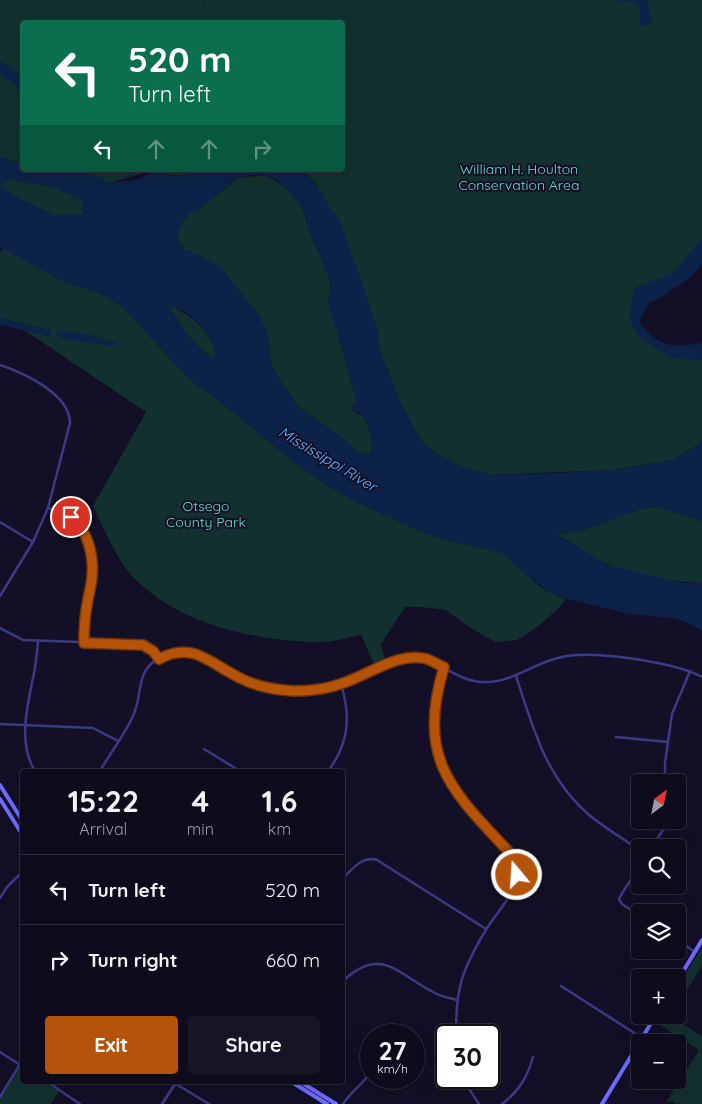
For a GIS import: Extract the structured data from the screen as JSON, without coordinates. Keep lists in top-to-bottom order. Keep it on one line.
{"water":["Mississippi River"],"parks":["William H. Houlton Conservation Area","Otsego County Park"],"north":"top right","page":{"turn":["520 m","Turn left"],"eta":["15:22","Arrival","4","min","1.6","km"],"map_buttons":["+","−"],"list":[{"name":"Turn left","value":"520 m"},{"name":"Turn right","value":"660 m"}],"buttons":["Exit","Share"],"speed":"27 km/h","limit":"30"}}
